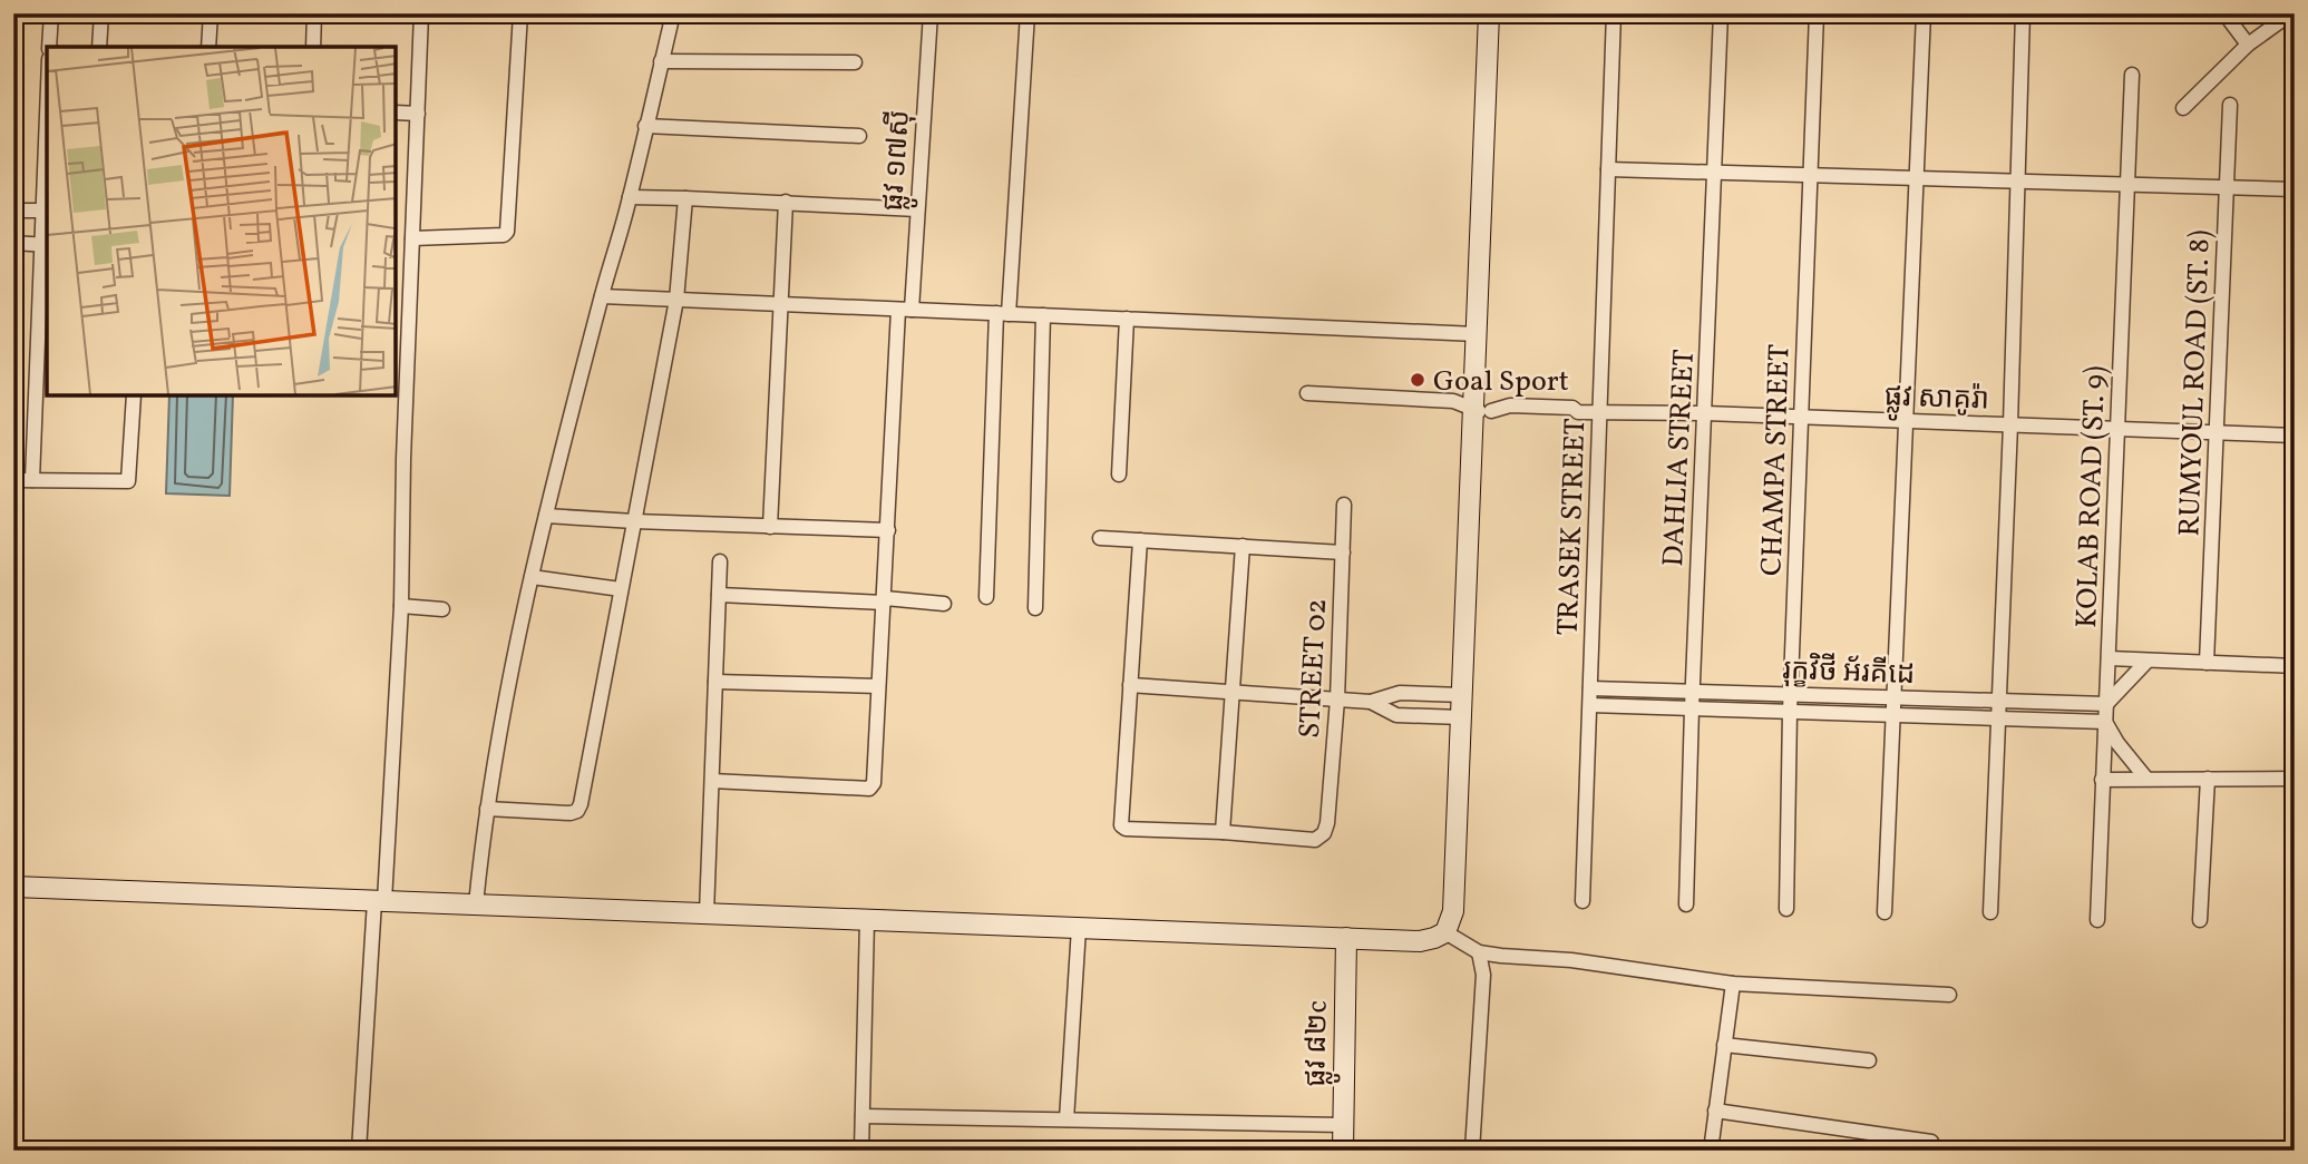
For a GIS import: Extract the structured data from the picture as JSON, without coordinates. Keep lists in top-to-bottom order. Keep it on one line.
{"streets":{"street":["ផ្លូវ ១៧ស៊ី","RUMYOUL ROAD (ST. 8)","ផ្លូវ សាគូរ៉ា","DAHLIA STREET","CHAMPA STREET","KOLAB ROAD (ST. 9)","TRASEK STREET","STREET 02","រុក្ខវិថី អ័រគីដេ","ផ្លូវ ៨២c"]},"crossings":[["RUMYOUL ROAD (ST. 8)","ផ្លូវ សាគូរ៉ា"],["ផ្លូវ សាគូរ៉ា","DAHLIA STREET"],["ផ្លូវ សាគូរ៉ា","CHAMPA STREET"],["ផ្លូវ សាគូរ៉ា","KOLAB ROAD (ST. 9)"],["ផ្លូវ សាគូរ៉ា","TRASEK STREET"],["DAHLIA STREET","រុក្ខវិថី អ័រគីដេ"],["CHAMPA STREET","រុក្ខវិថី អ័រគីដេ"],["KOLAB ROAD (ST. 9)","រុក្ខវិថី អ័រគីដេ"],["TRASEK STREET","រុក្ខវិថី អ័រគីដេ"]],"places":["Goal Sport"]}
